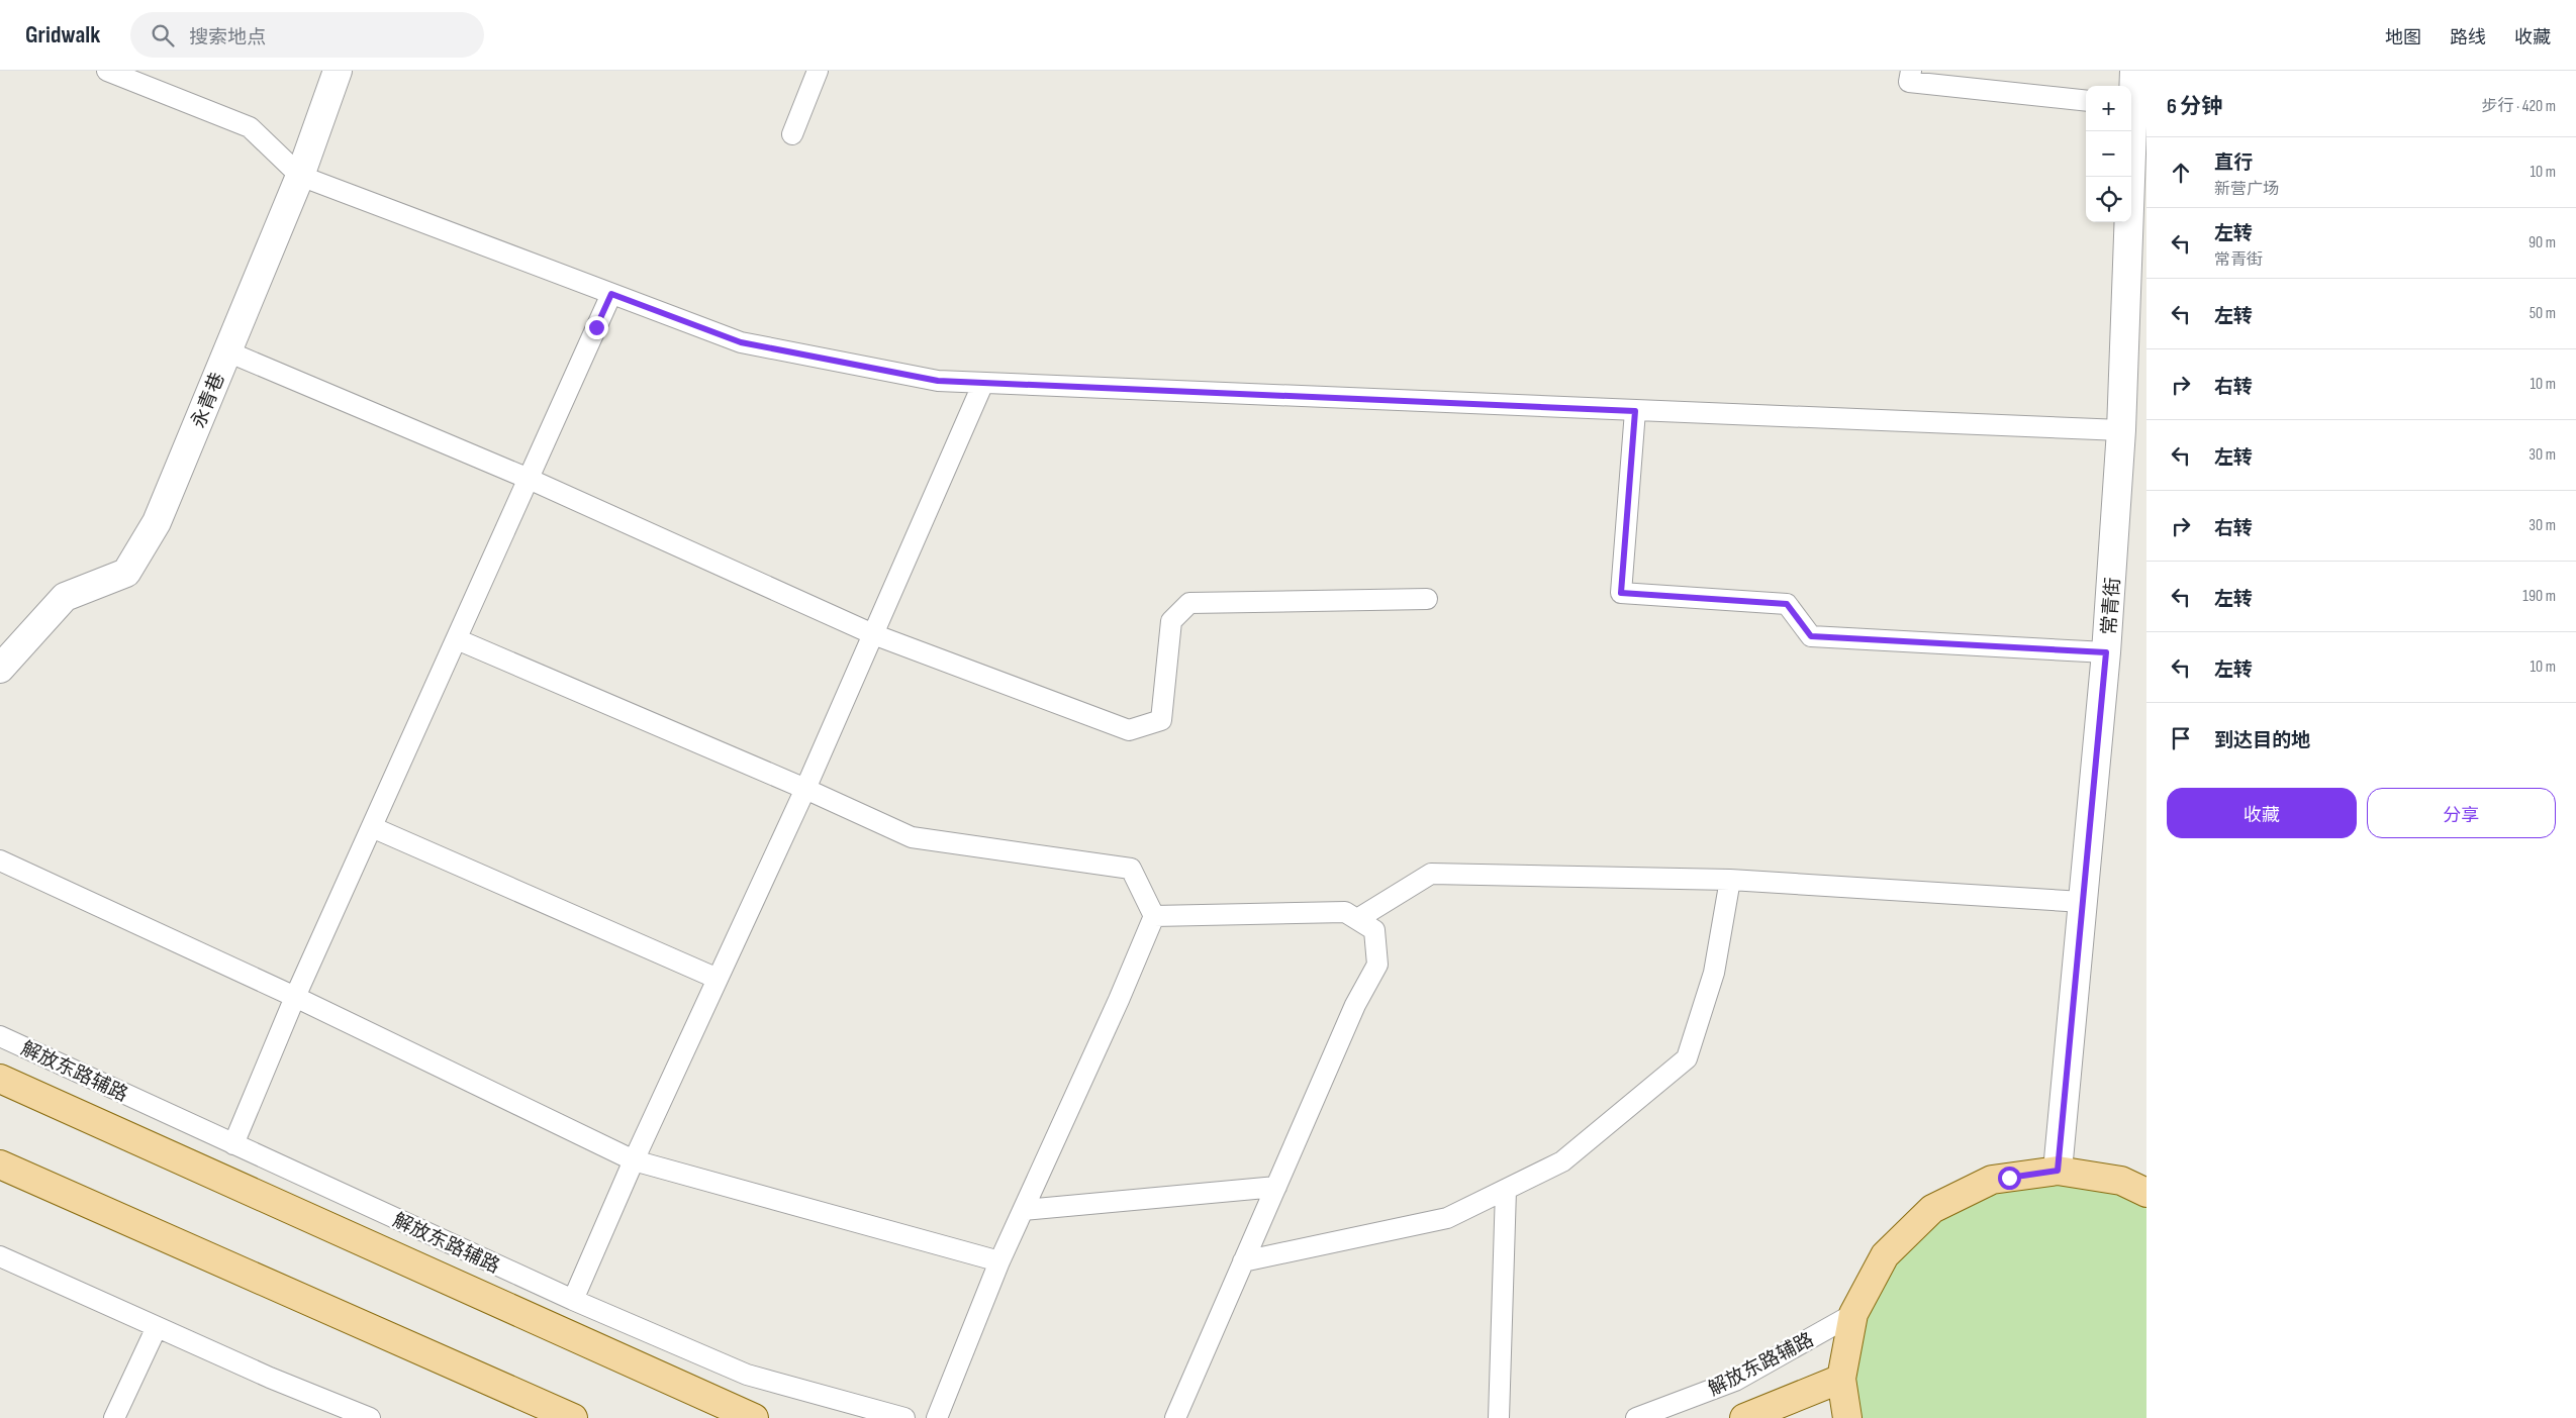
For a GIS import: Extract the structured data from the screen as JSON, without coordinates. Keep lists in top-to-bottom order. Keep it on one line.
{"streets":{"street":["永青巷","常青街"],"lane":["解放东路辅路"]},"page":{"header":"Gridwalk","search":"搜索地点","nav":["地图","路线","收藏"],"heading":["6 分钟","步行 · 420 m"],"map_buttons":["+","−"],"list":[["直行","新营广场","10 m"],["左转","常青街","90 m"],["左转","50 m"],["右转","10 m"],["左转","30 m"],["右转","30 m"],["左转","190 m"],["左转","10 m"],"到达目的地"],"buttons":["收藏","分享"]}}
